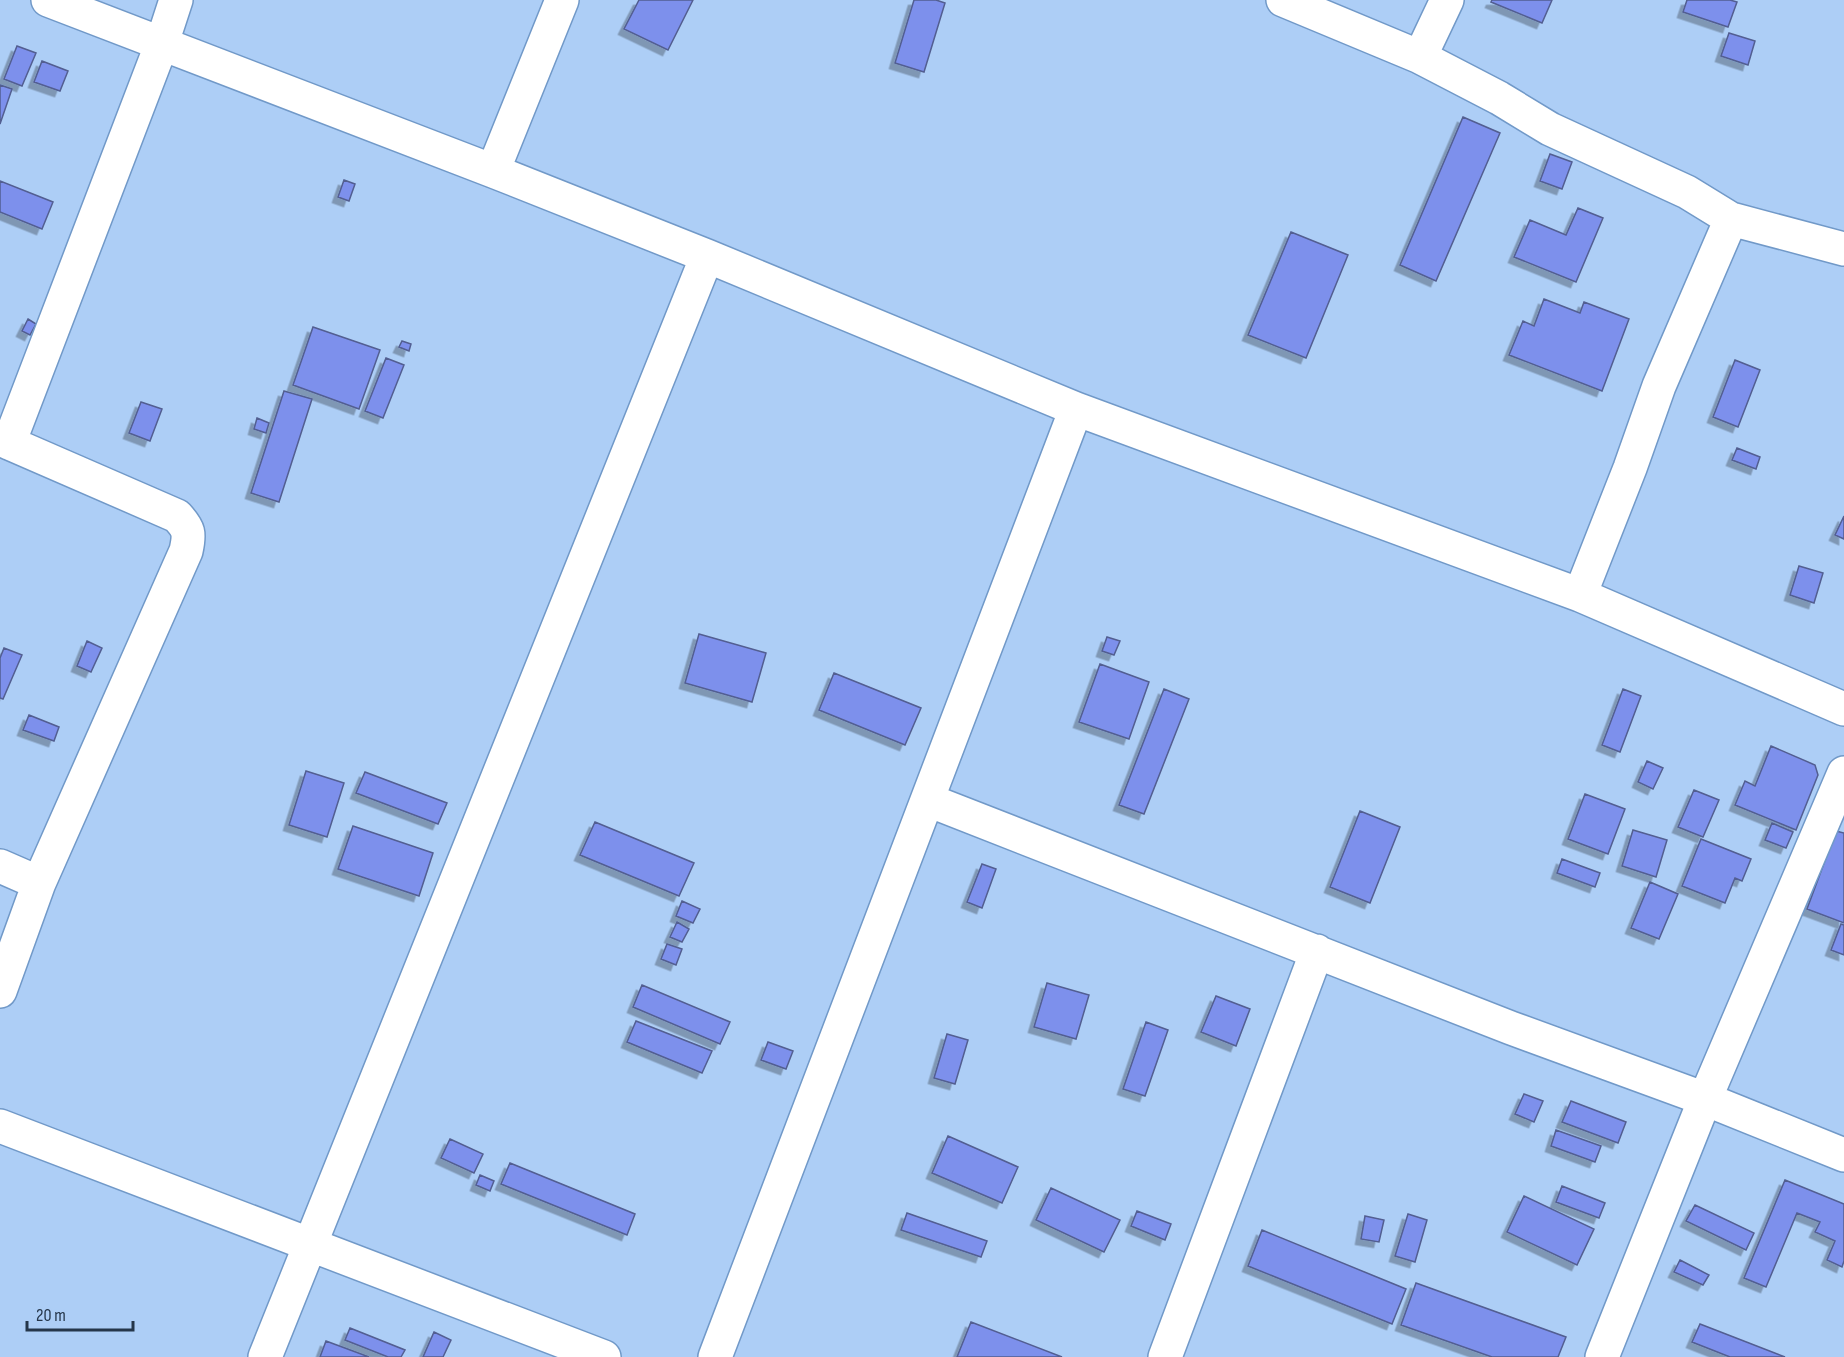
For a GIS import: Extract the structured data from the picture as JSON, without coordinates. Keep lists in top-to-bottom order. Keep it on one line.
{"scale_bar":"20 m"}
